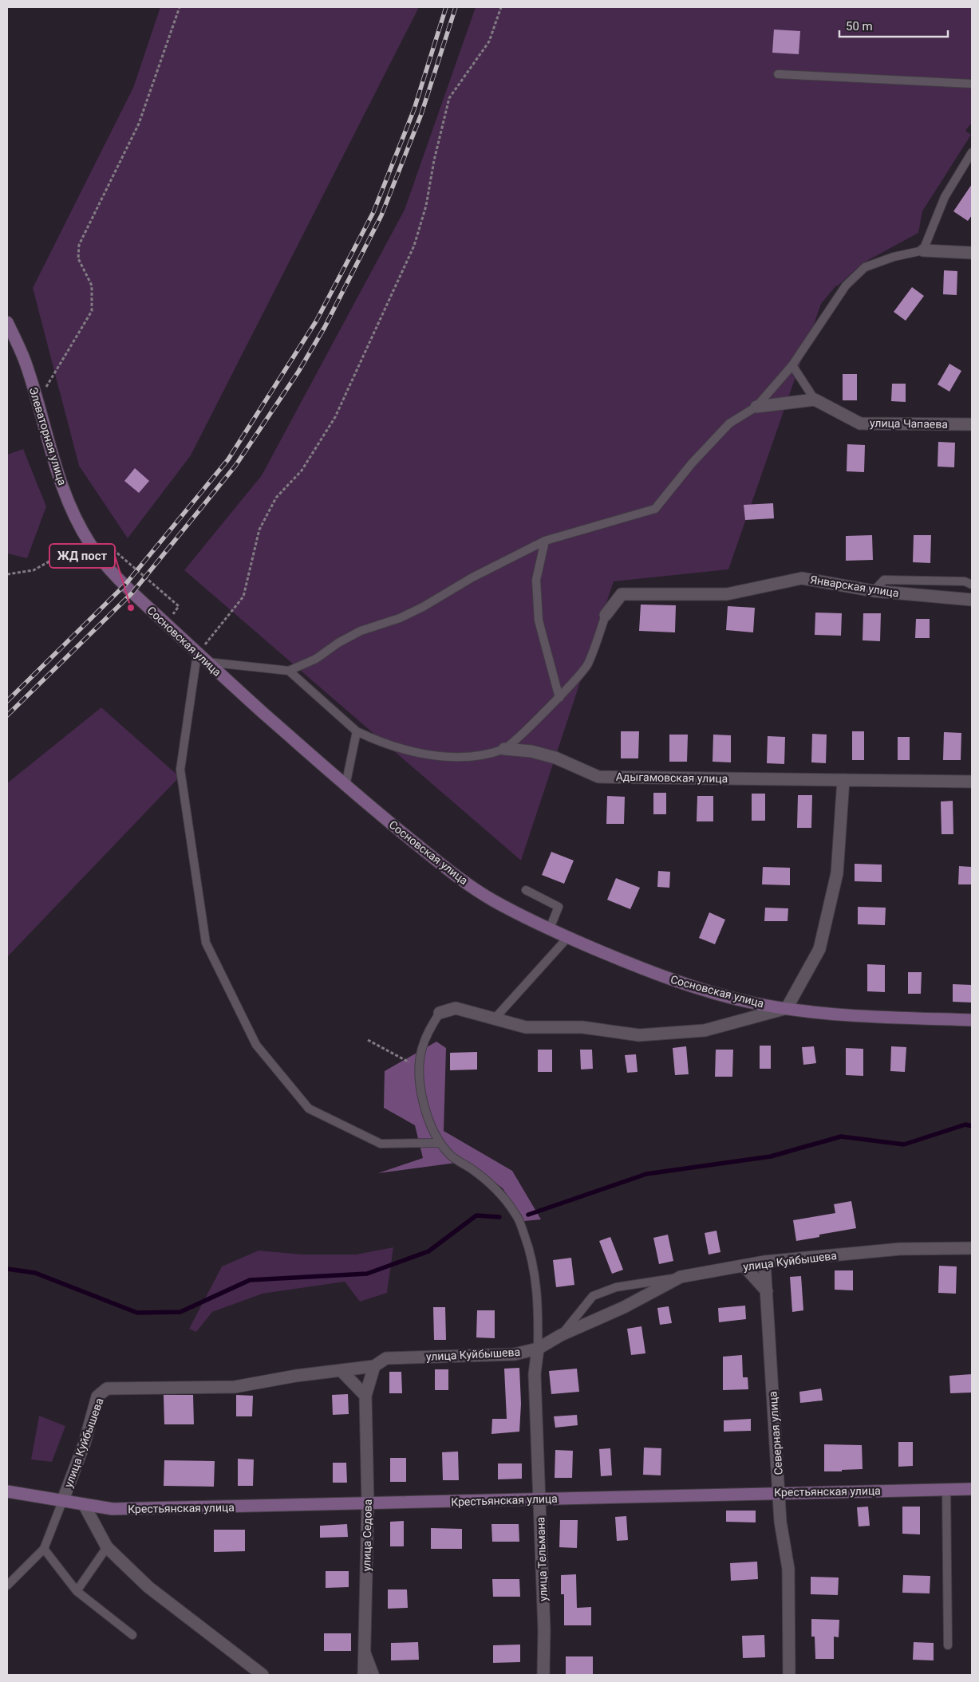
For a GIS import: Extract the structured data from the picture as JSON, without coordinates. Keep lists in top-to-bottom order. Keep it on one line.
{"streets":{"main road":["Элеваторная улица","Сосновская улица","Крестьянская улица"],"street":["улица Чапаева","Январская улица","Адыгамовская улица","улица Куйбышева","Северная улица","улица Седова","улица Тельмана"]},"crossings":[["Элеваторная улица","Сосновская улица"],["улица Куйбышева","Северная улица"],["улица Куйбышева","Крестьянская улица"],["улица Куйбышева","улица Седова"],["улица Куйбышева","улица Тельмана"],["Северная улица","Крестьянская улица"],["Крестьянская улица","улица Седова"],["Крестьянская улица","улица Тельмана"]],"places":["ЖД пост"],"scale_bar":"50 m"}
